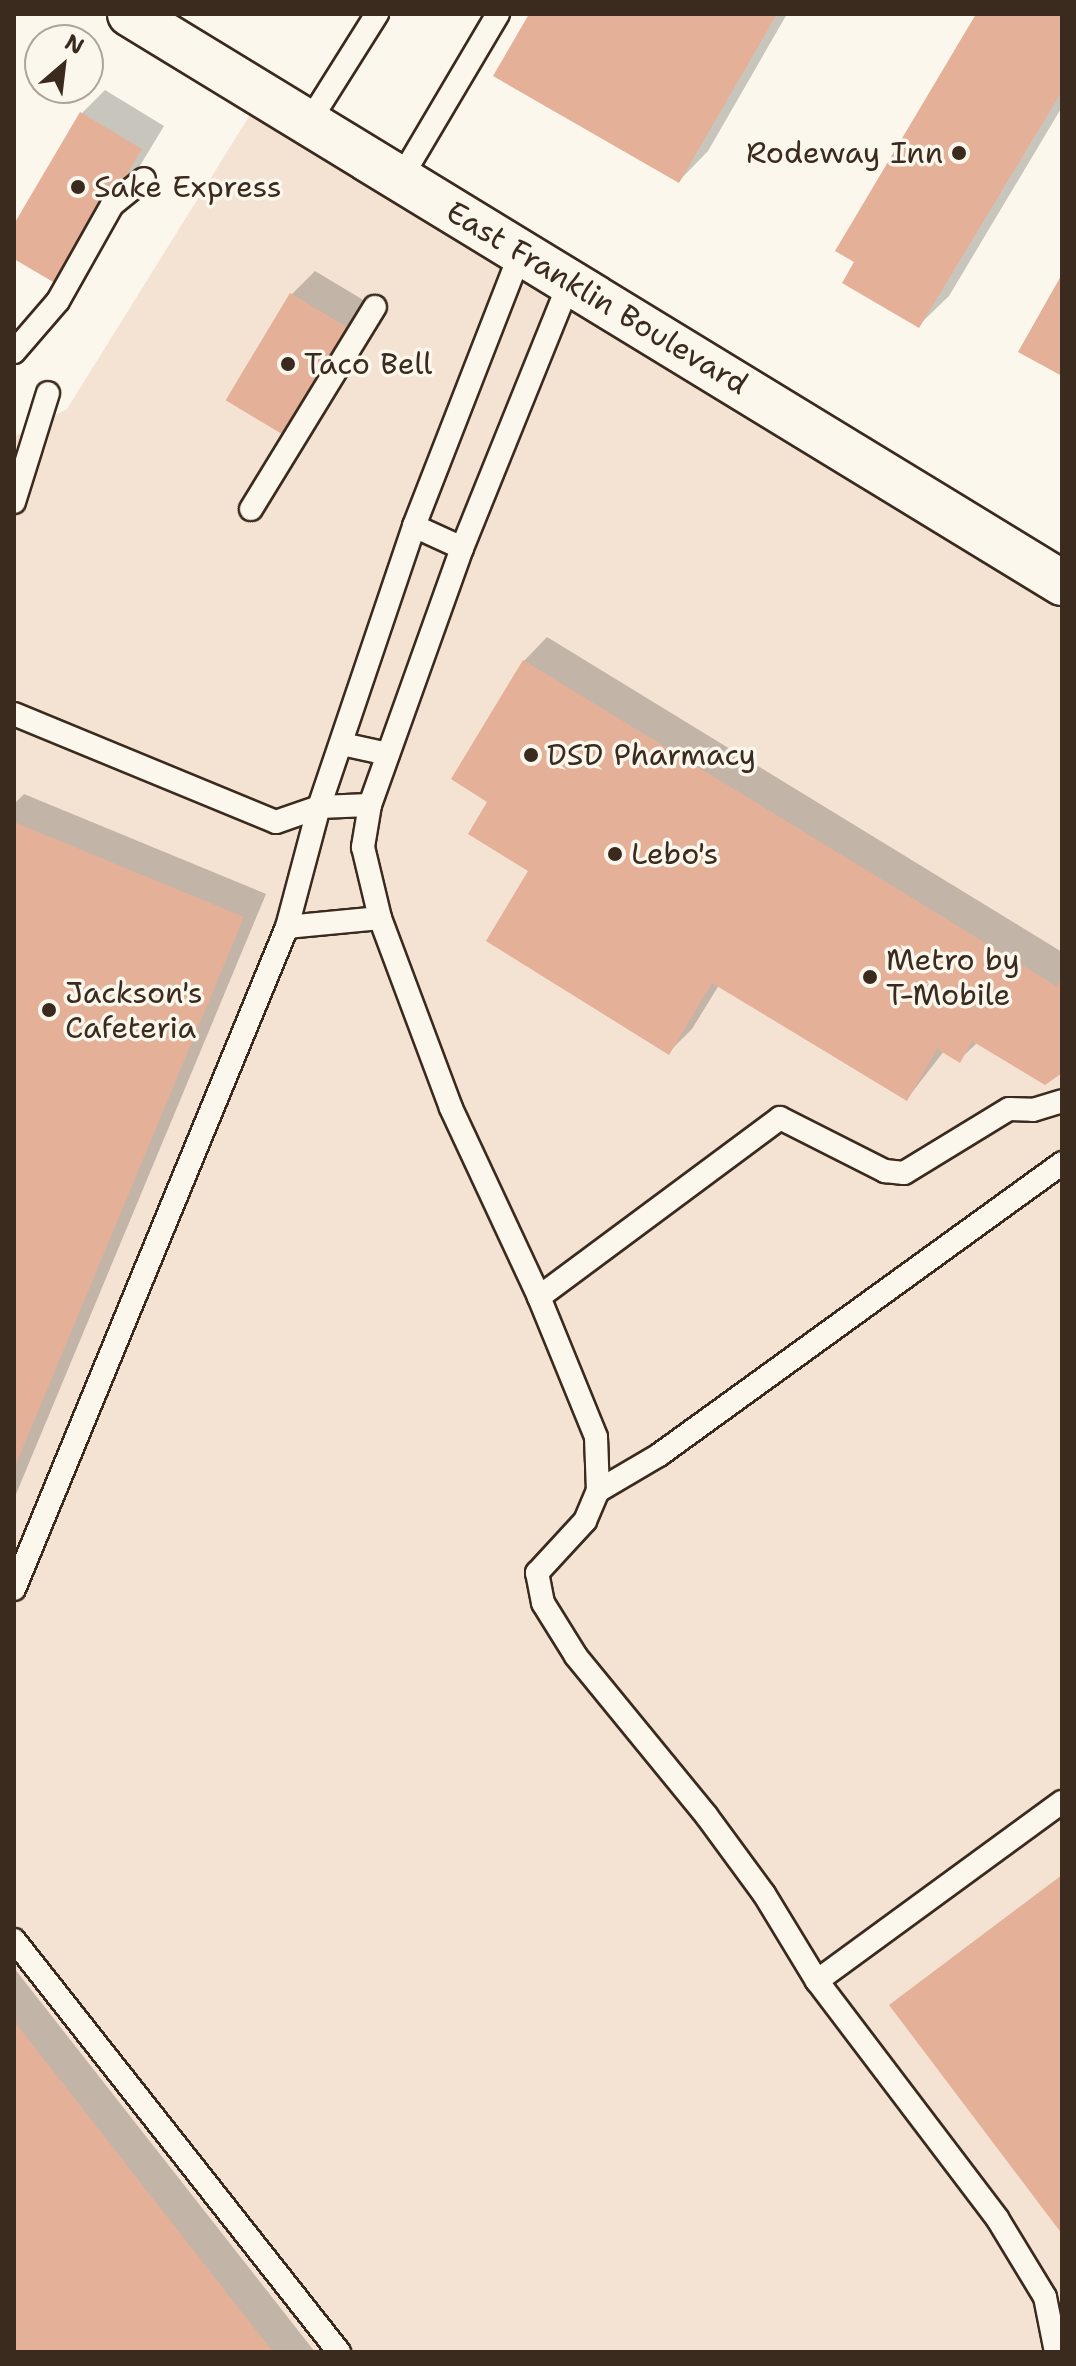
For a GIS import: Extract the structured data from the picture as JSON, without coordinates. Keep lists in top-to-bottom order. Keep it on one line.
{"streets":{"main road":["East Franklin Boulevard"]},"places":["Rodeway Inn","Sake Express","Taco Bell","DSD Pharmacy","Lebo's","Metro by T-Mobile","Jackson's Cafeteria"],"north":"top right"}
